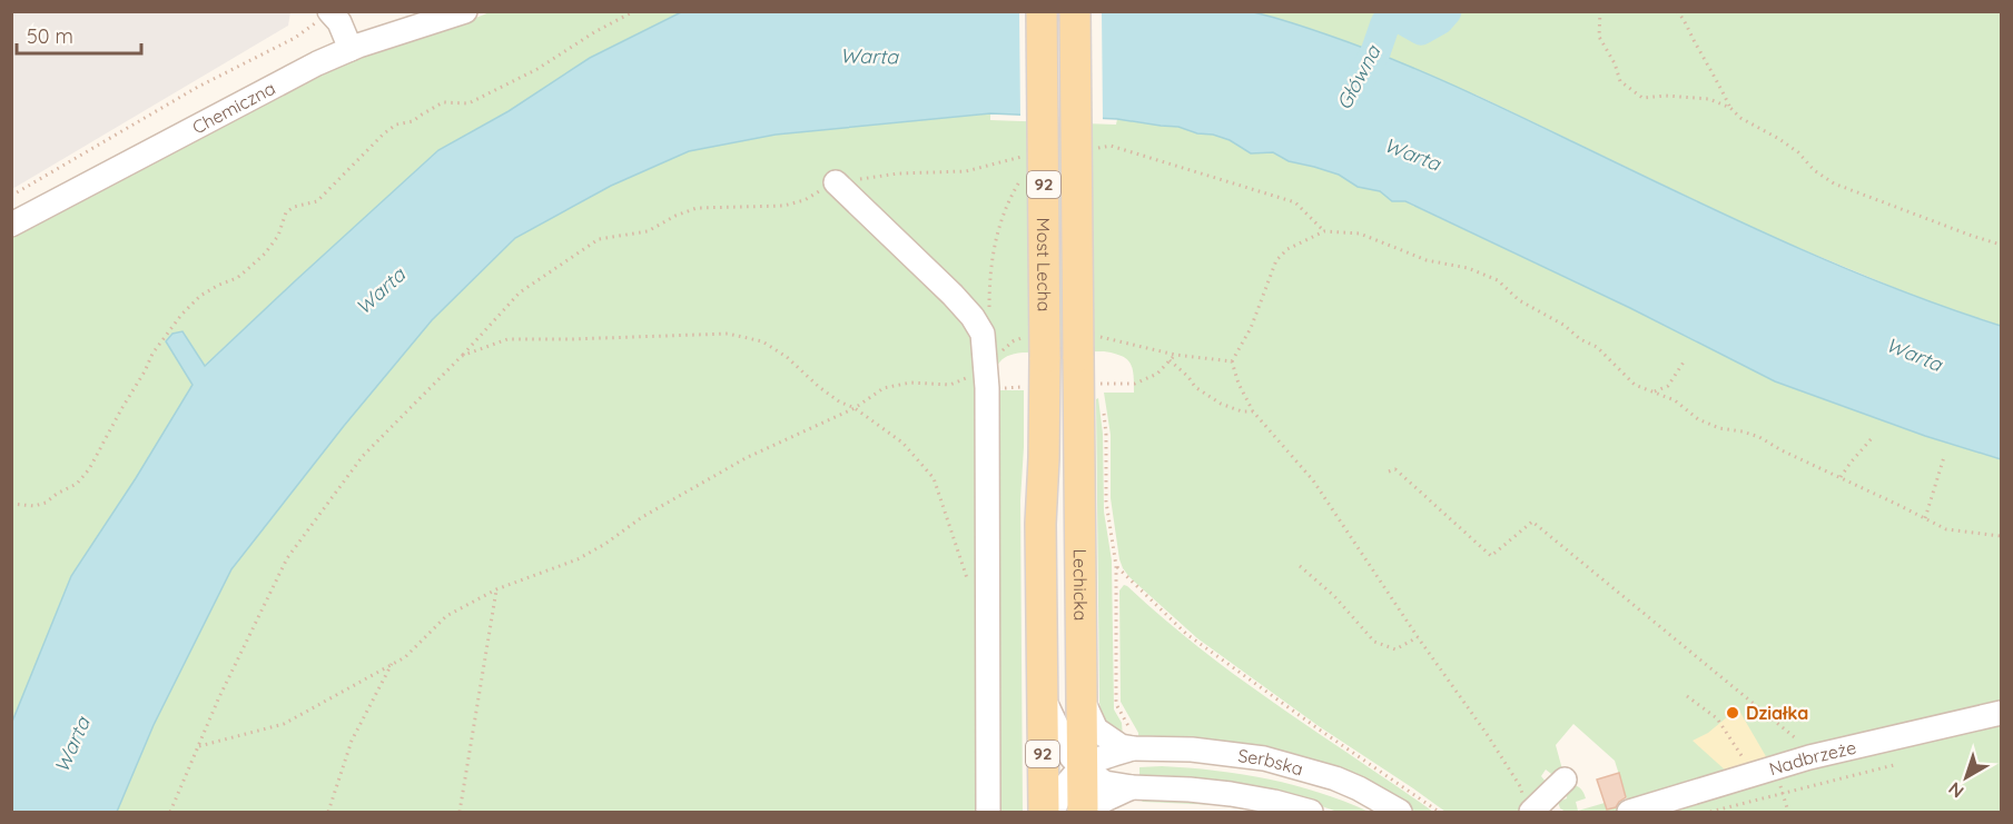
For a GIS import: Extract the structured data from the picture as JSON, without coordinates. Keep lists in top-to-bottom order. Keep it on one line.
{"streets":{"main road":["92","Most Lecha","Lechicka"],"street":["Chemiczna","Nadbrzeże","Serbska"]},"crossings":[["92","Most Lecha"],["Most Lecha","Lechicka"],["Lechicka","Serbska"]],"water":["Warta","Główna"],"places":["Działka"],"scale_bar":"50 m","north":"bottom left"}
